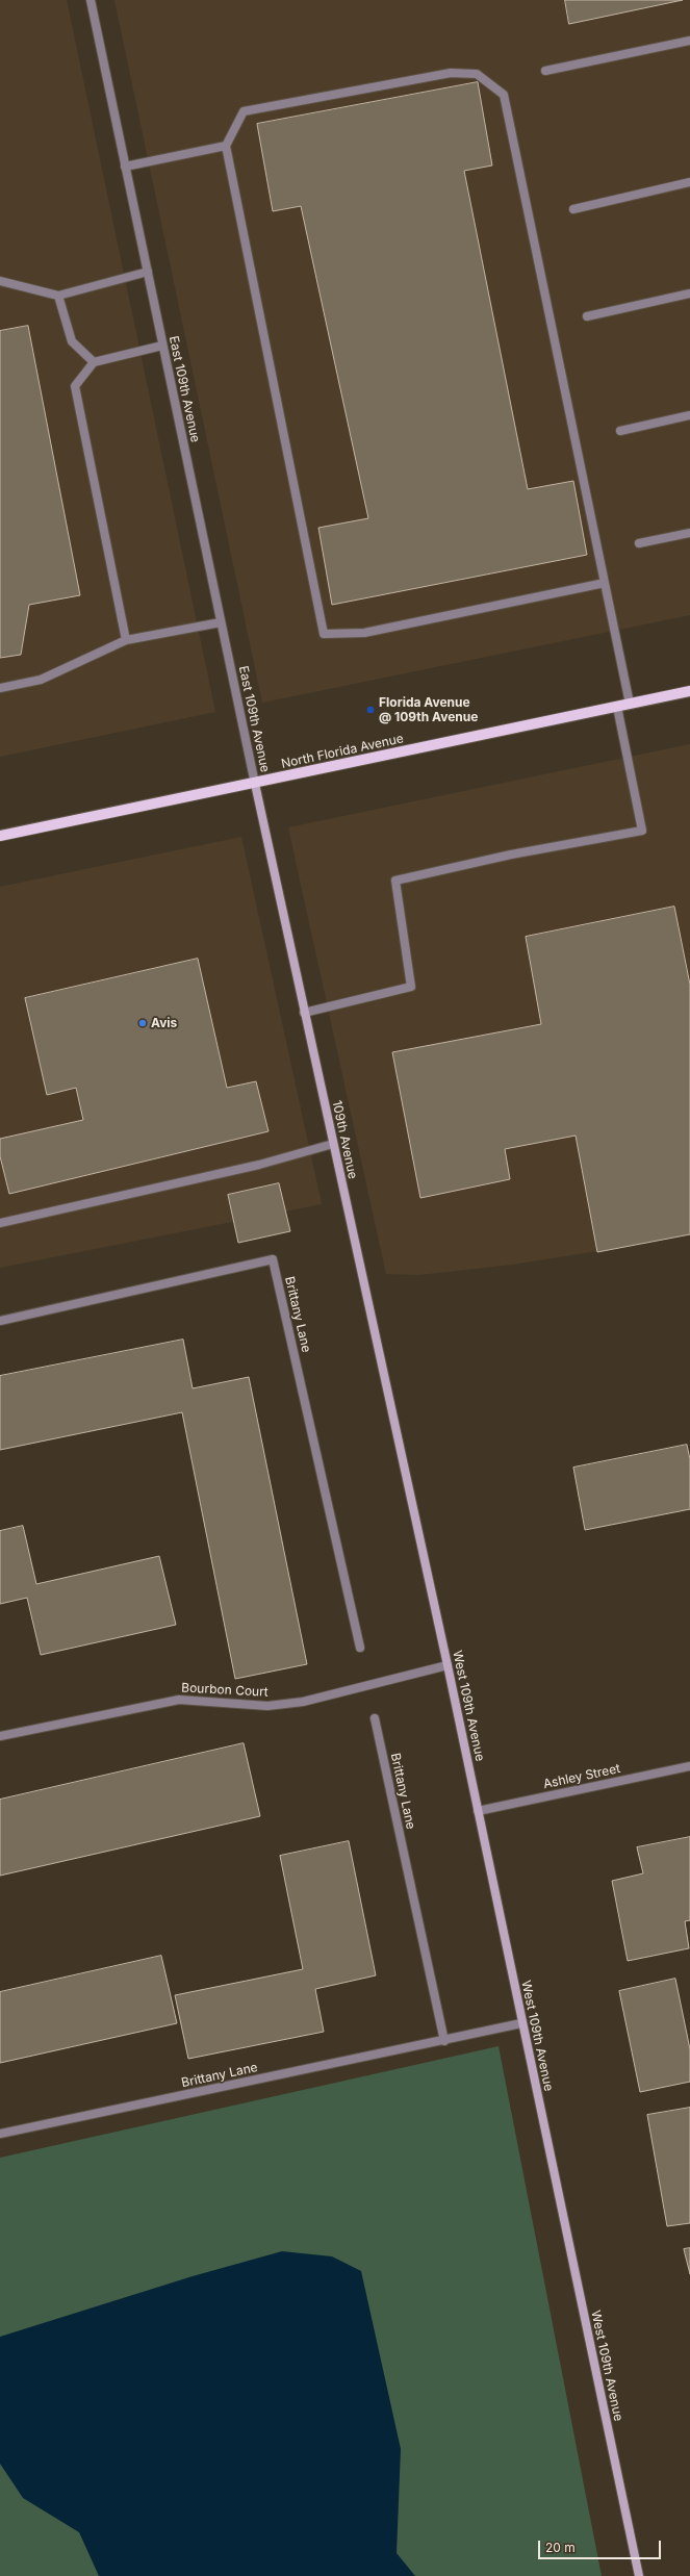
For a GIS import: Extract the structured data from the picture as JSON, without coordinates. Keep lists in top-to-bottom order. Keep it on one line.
{"streets":{"main road":["North Florida Avenue"],"street":["East 109th Avenue","109th Avenue","Brittany Lane","Bourbon Court","West 109th Avenue","Ashley Street"]},"crossings":[["East 109th Avenue","North Florida Avenue"],["East 109th Avenue","109th Avenue"],["North Florida Avenue","109th Avenue"],["109th Avenue","West 109th Avenue"],["Brittany Lane","West 109th Avenue"],["Bourbon Court","West 109th Avenue"],["West 109th Avenue","Ashley Street"]],"places":["Florida Avenue @ 109th Avenue","Avis"],"scale_bar":"20 m"}
